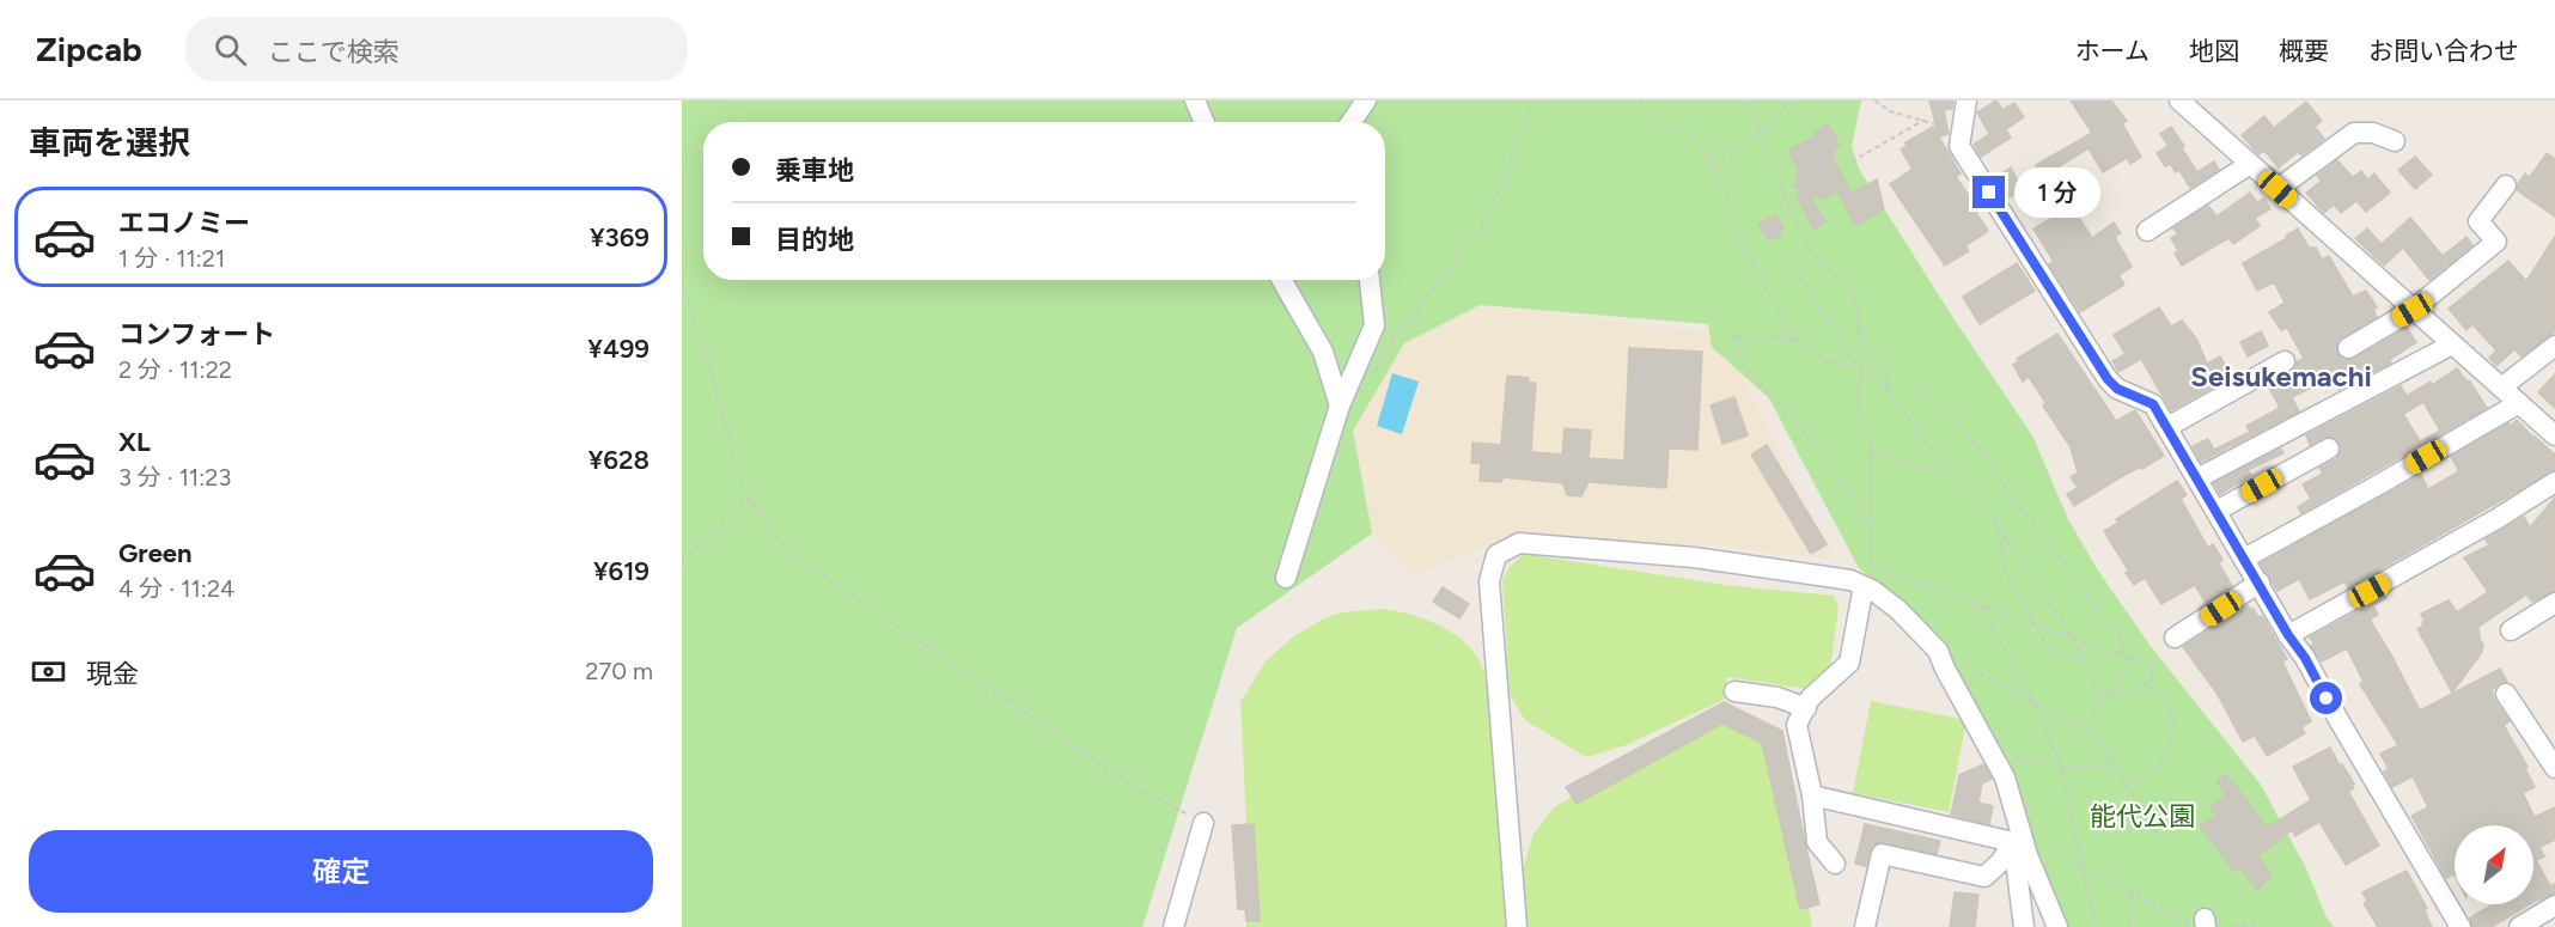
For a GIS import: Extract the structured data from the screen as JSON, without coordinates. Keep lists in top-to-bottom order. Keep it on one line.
{"districts":["Seisukemachi"],"parks":["能代公園"],"north":"top right","page":{"header":"Zipcab","search":"ここで検索","nav":["ホーム","地図","概要","お問い合わせ"],"heading":"車両を選択","banner":["乗車地","目的地"],"bubble":"1 分","list":[{"name":"エコノミー","note":"1 分 · 11:21","value":"¥369"},{"name":"コンフォート","note":"2 分 · 11:22","value":"¥499"},{"name":"XL","note":"3 分 · 11:23","value":"¥628"},{"name":"Green","note":"4 分 · 11:24","value":"¥619"}],"pay":["現金","270 m"],"buttons":"確定"}}
